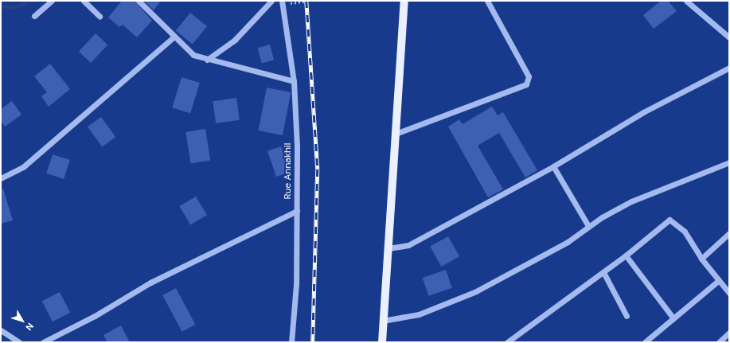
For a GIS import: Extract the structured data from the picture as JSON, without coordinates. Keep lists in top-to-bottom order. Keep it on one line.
{"streets":{"street":["Rue Annakhil"]},"north":"bottom right"}
